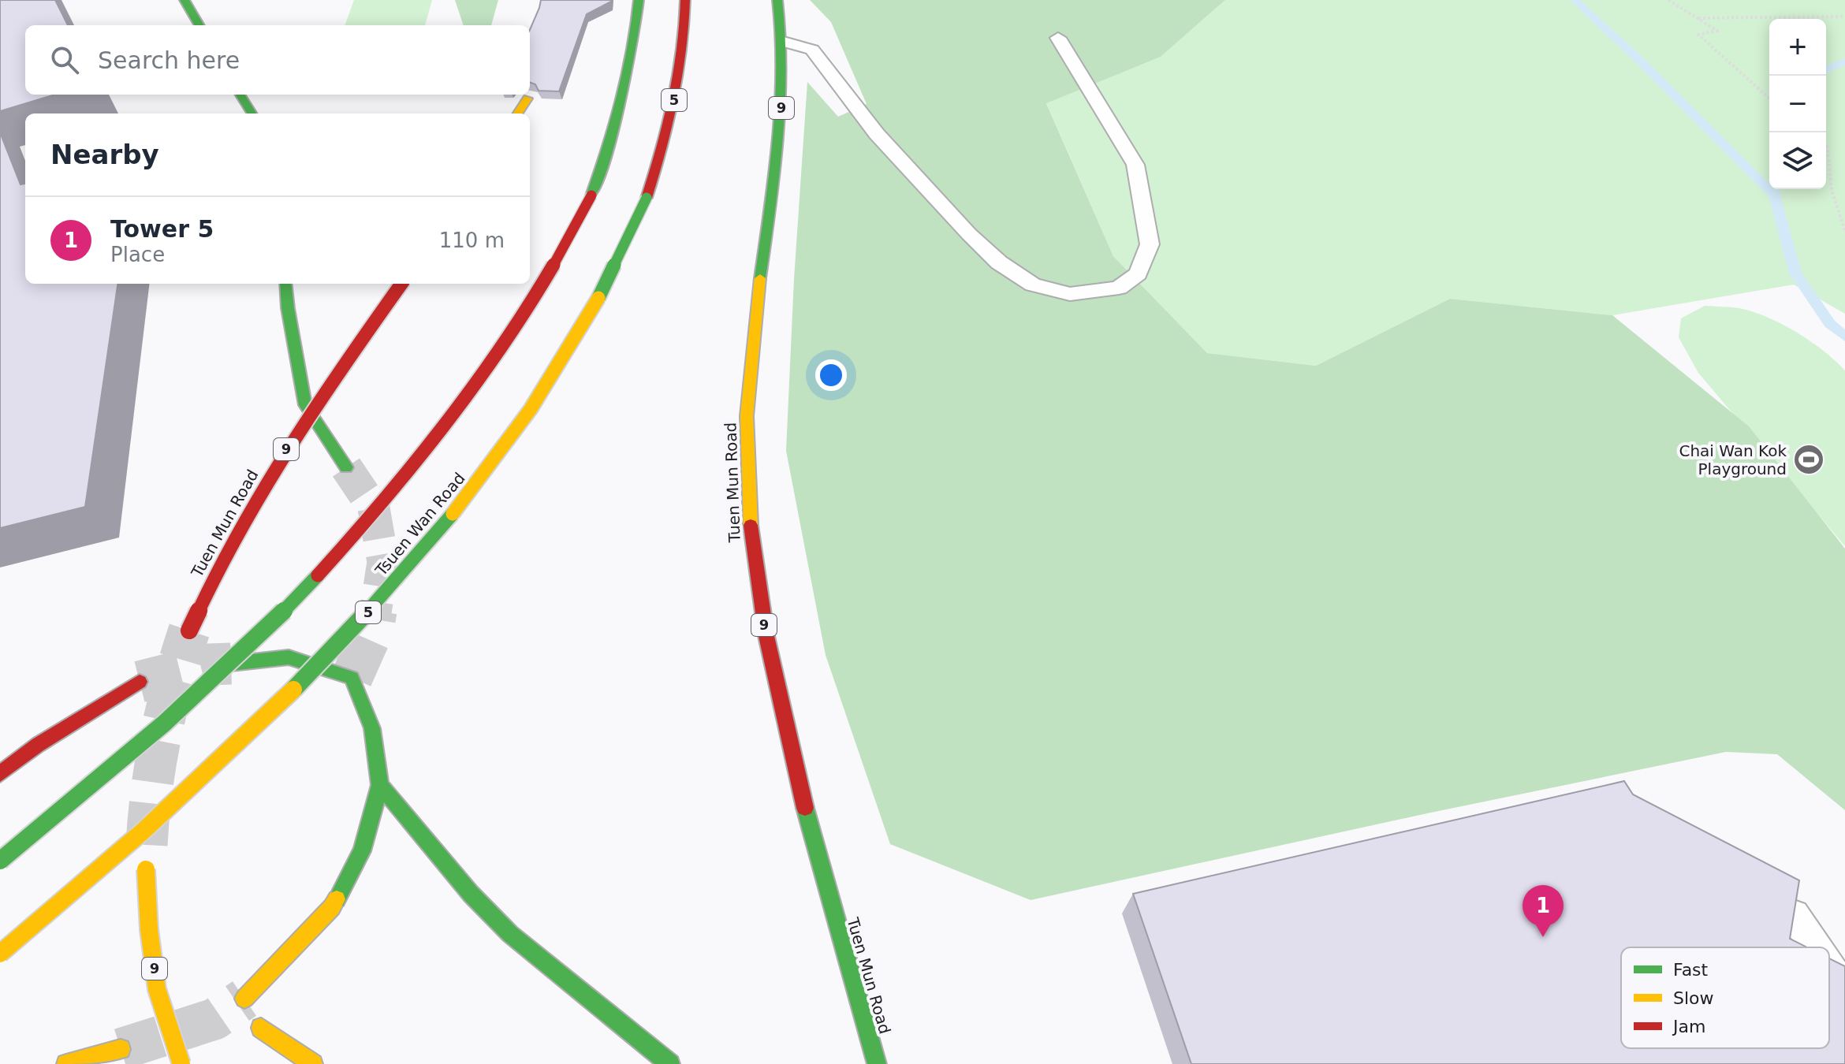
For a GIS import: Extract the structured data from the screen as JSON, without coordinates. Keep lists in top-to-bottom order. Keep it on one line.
{"streets":{"main road":["5","9","Tuen Mun Road","Tsuen Wan Road"]},"places":{"sports":["Chai Wan Kok Playground"]},"legend":["Fast","Slow","Jam"],"page":{"map_buttons":["+","−"],"search":"Search here","heading":"Nearby","list":[{"mark":"1","name":"Tower 5","note":"Place","value":"110 m"}],"pins":"1"}}
